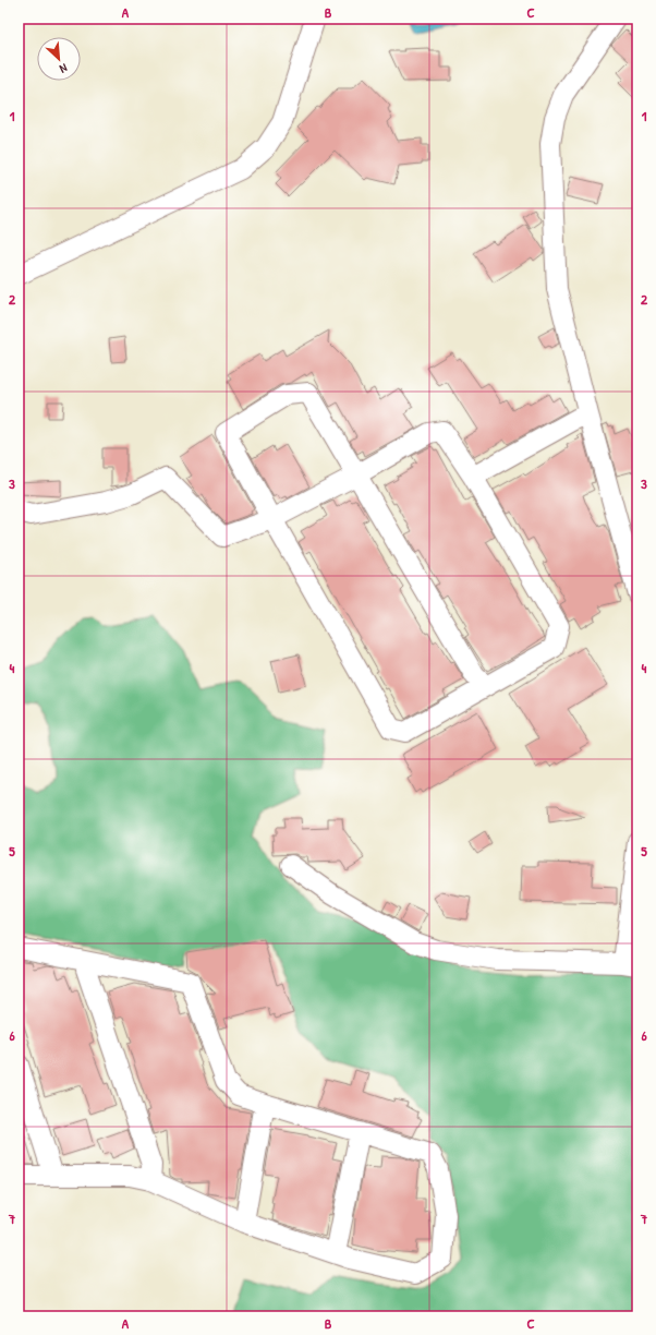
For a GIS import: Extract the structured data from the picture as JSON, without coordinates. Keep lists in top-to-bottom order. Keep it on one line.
{"north":"bottom right","grid":{"columns":["A","B","C"],"rows":["1","2","3","4","5","6","7"]}}
